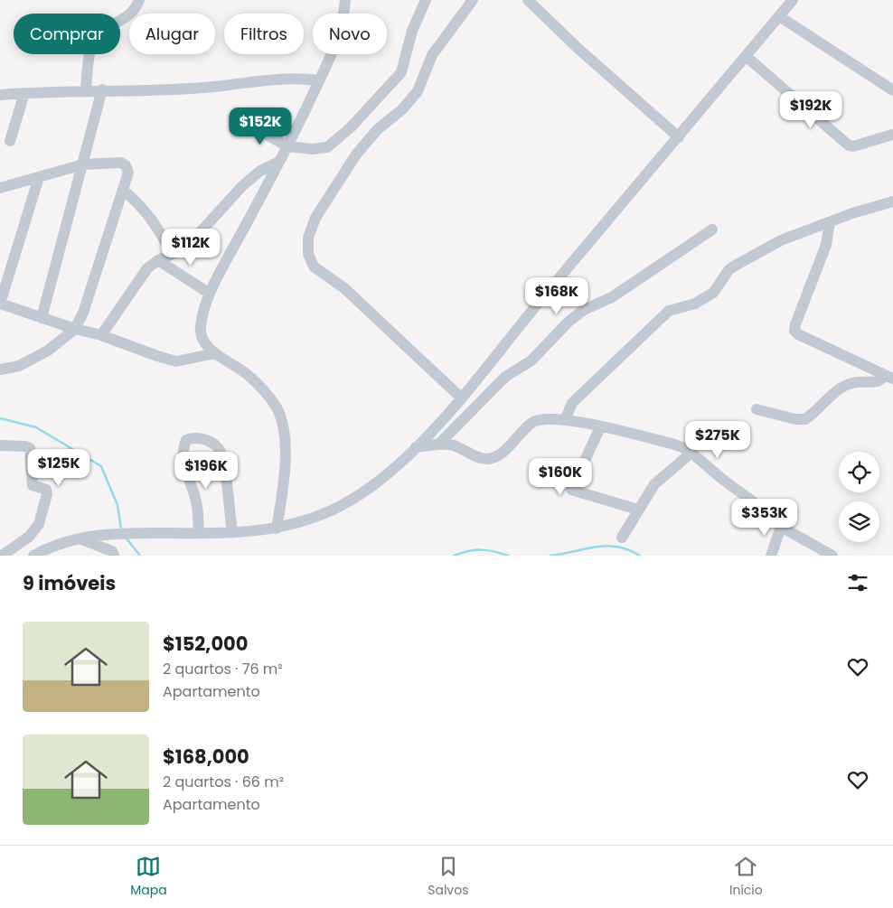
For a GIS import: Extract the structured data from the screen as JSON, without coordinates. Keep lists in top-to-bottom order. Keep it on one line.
{"page":{"chip":["Comprar","Alugar","Filtros","Novo"],"price":["$192K","$152K","$112K","$168K","$275K","$125K","$196K","$160K","$353K"],"heading":"9 imóveis","list":[{"name":"$152,000","note":"2 quartos · 76 m² · Apartamento"},{"name":"$168,000","note":"2 quartos · 66 m² · Apartamento"}],"tabs":["Mapa","Salvos","Início"]}}
